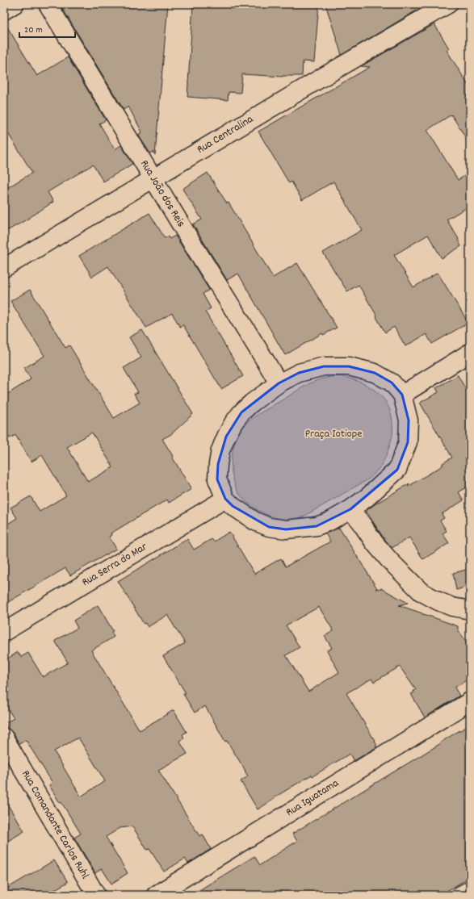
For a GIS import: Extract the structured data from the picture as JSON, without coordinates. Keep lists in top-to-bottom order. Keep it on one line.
{"streets":{"street":["Rua Centralina","Rua João dos Reis","Rua Serra do Mar","Rua Iguatama","Rua Comandante Carlos Ruhl"]},"crossings":[["Rua Centralina","Rua João dos Reis"]],"parks":["Praça Iotiope"],"scale_bar":"20 m"}
